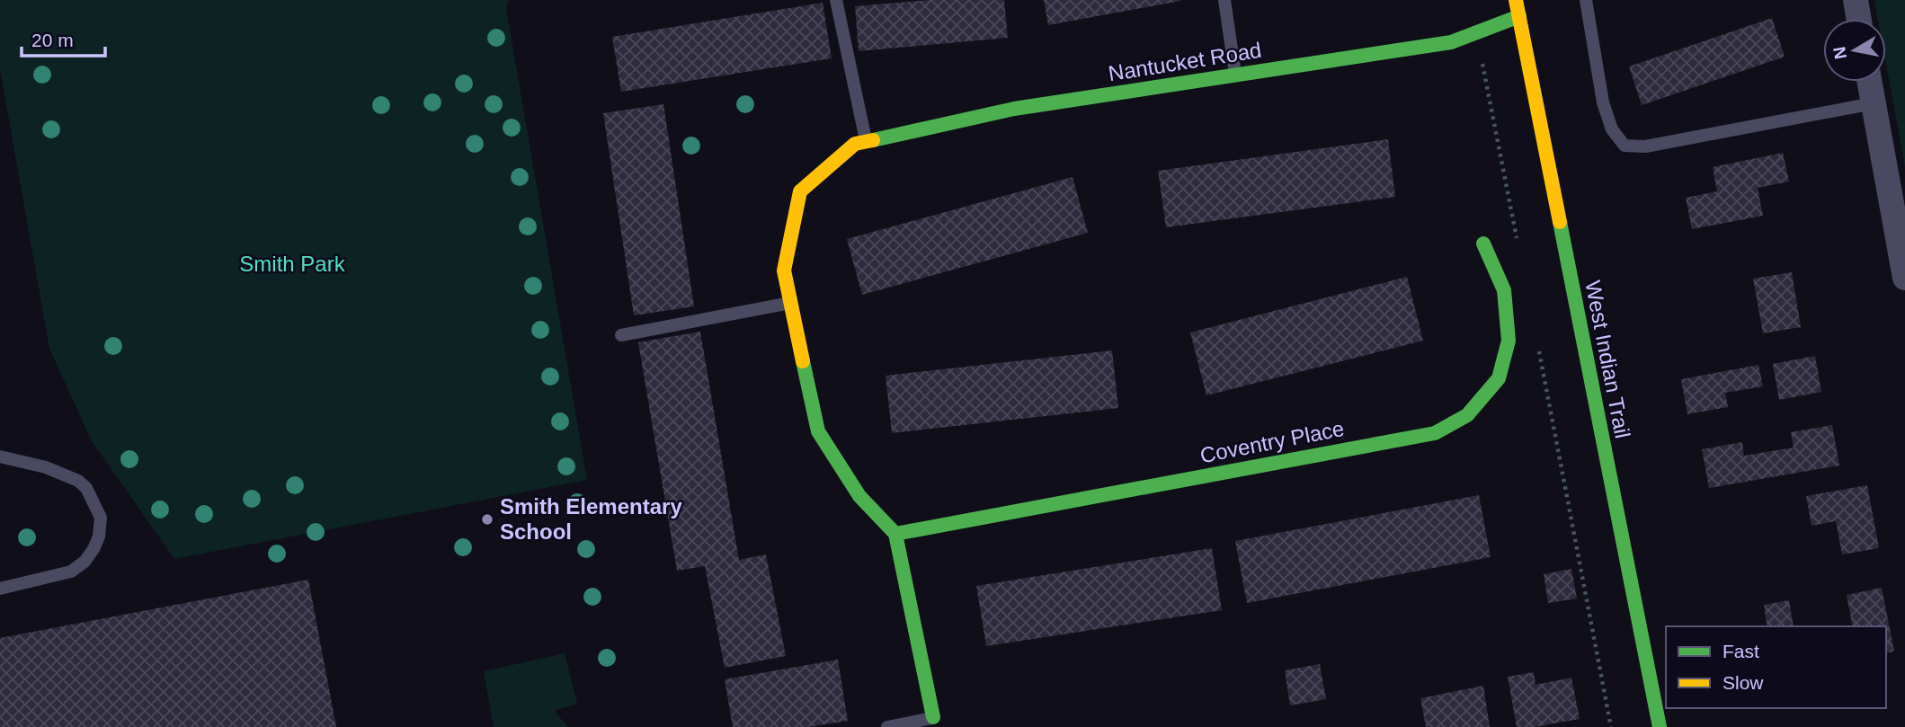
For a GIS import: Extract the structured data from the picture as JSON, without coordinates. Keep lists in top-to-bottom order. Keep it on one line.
{"streets":{"street":["Nantucket Road","West Indian Trail","Coventry Place"]},"crossings":[["Nantucket Road","West Indian Trail"]],"parks":["Smith Park"],"places":["Smith Elementary School"],"legend":["Fast","Slow"],"scale_bar":"20 m","north":"left"}
